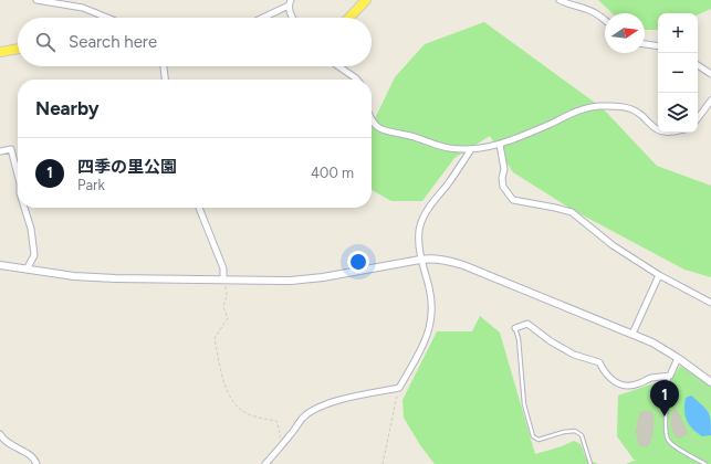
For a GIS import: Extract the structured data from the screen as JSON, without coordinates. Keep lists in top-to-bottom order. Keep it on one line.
{"north":"right","page":{"map_buttons":["+","−"],"search":"Search here","heading":"Nearby","list":[{"mark":"1","name":"四季の里公園","note":"Park","value":"400 m"}],"pins":"1"}}
